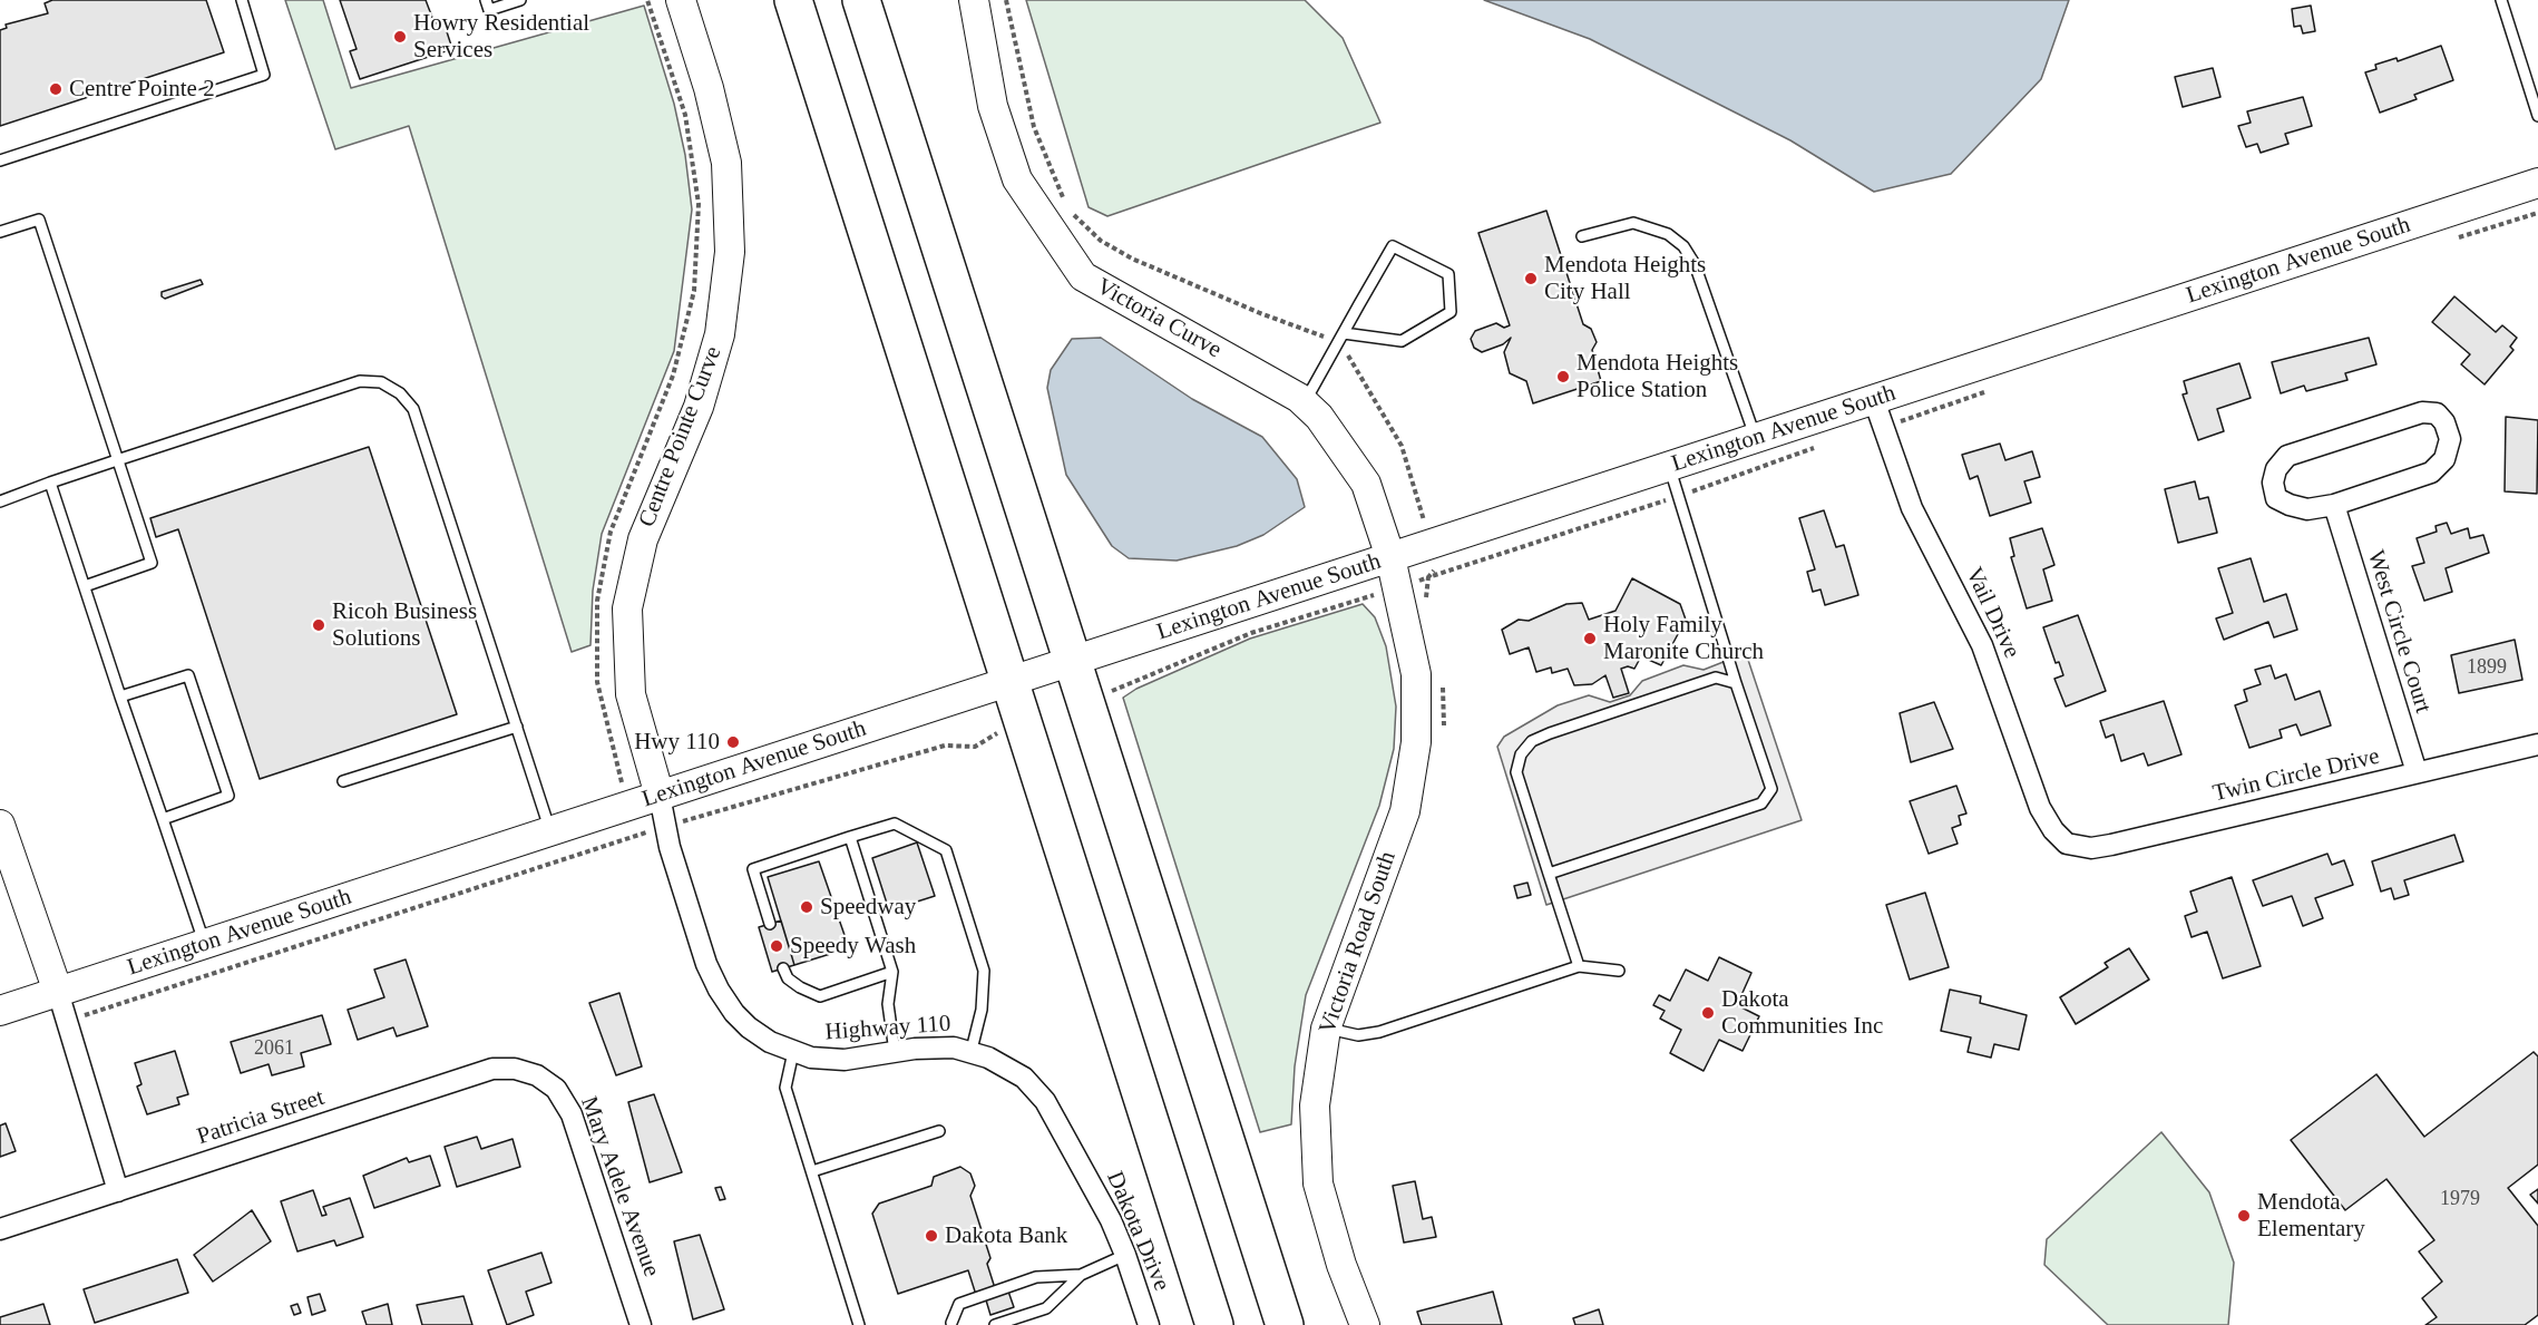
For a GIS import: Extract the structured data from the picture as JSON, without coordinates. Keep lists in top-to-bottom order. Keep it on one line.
{"streets":{"street":["Lexington Avenue South","Victoria Curve","Centre Pointe Curve","Vail Drive","West Circle Court","Twin Circle Drive","Victoria Road South","Highway 110","Patricia Street","Mary Adele Avenue","Dakota Drive"]},"crossings":[["Lexington Avenue South","Victoria Curve"],["Lexington Avenue South","Centre Pointe Curve"],["Lexington Avenue South","Vail Drive"],["Lexington Avenue South","Victoria Road South"],["Lexington Avenue South","Highway 110"],["Victoria Curve","Victoria Road South"],["Centre Pointe Curve","Highway 110"],["Vail Drive","Twin Circle Drive"],["West Circle Court","Twin Circle Drive"],["Highway 110","Dakota Drive"],["Patricia Street","Mary Adele Avenue"]],"places":["Howry Residential Services","Centre Pointe 2","Mendota Heights City Hall","Mendota Heights Police Station","Ricoh Business Solutions","Holy Family Maronite Church","Hwy 110","Speedway","Speedy Wash","Dakota Communities Inc","Mendota Elementary","Dakota Bank"],"house_numbers":["1899","2061","1979"]}
